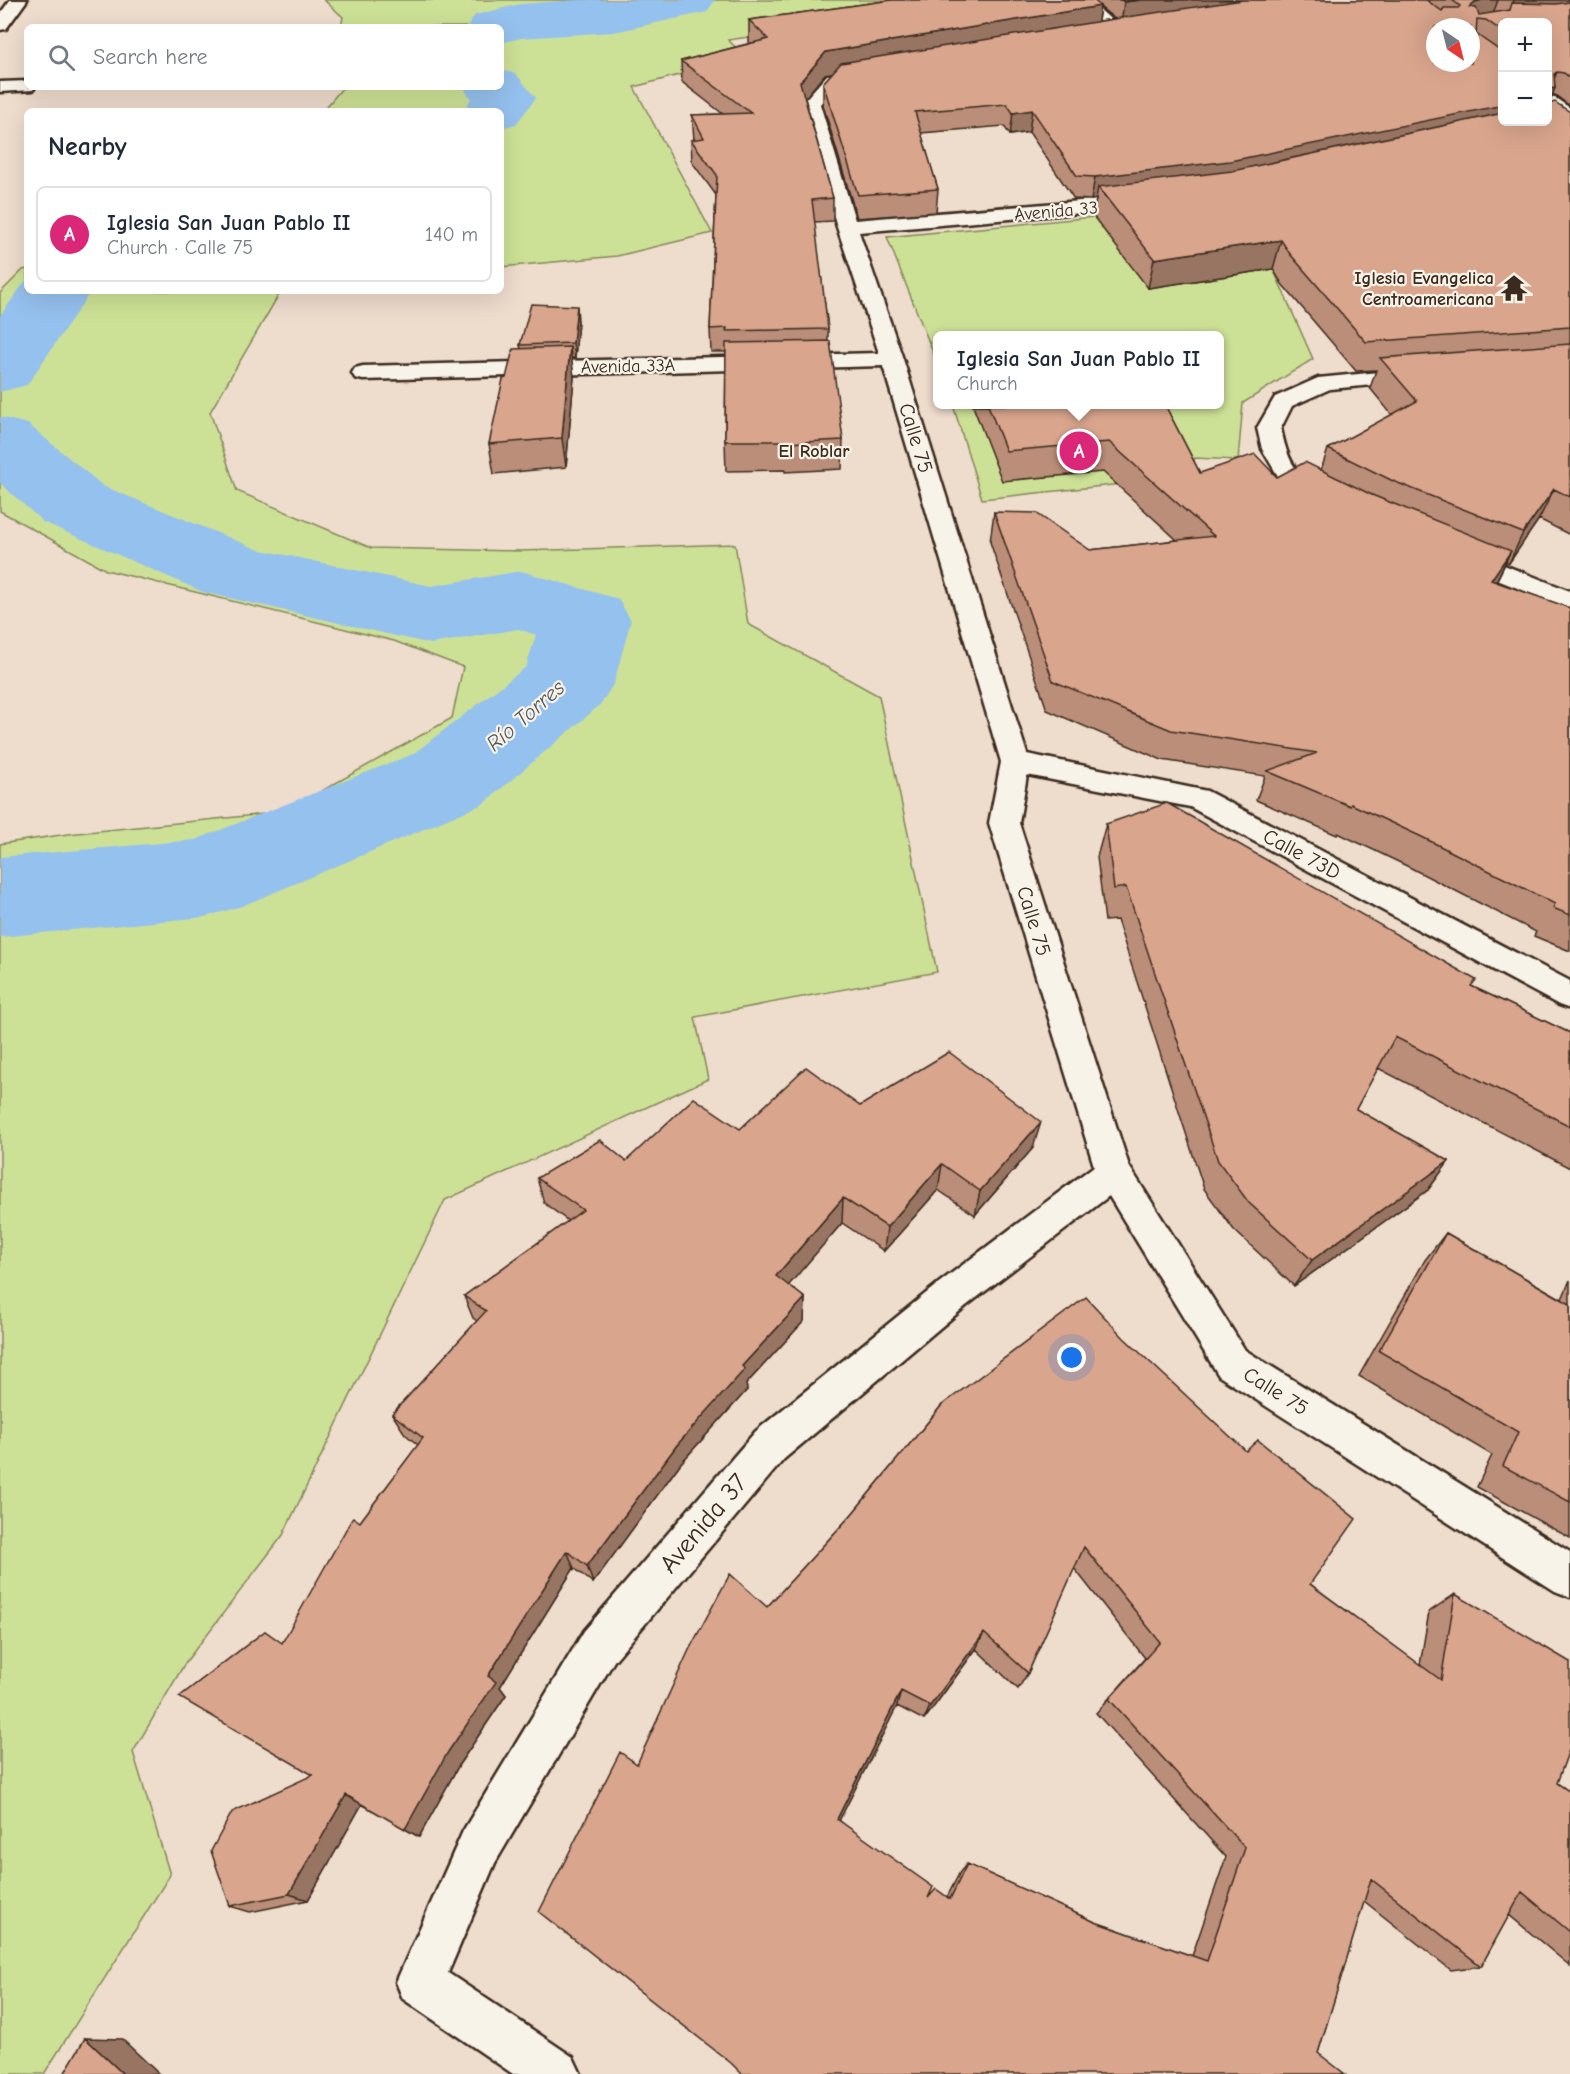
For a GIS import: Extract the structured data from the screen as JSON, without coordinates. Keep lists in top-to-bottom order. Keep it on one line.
{"streets":{"street":["Avenida 33","Avenida 33A","Calle 75","Calle 73D","Avenida 37"]},"crossings":[["Avenida 33","Calle 75"],["Avenida 33A","Calle 75"],["Calle 75","Calle 73D"],["Calle 75","Avenida 37"]],"districts":["El Roblar"],"water":["Río Torres"],"places":{"temple":["Iglesia Evangelica Centroamericana"]},"north":"bottom right","page":{"map_buttons":["+","−"],"search":"Search here","heading":"Nearby","list":[{"mark":"A","name":"Iglesia San Juan Pablo II","note":"Church · Calle 75","value":"140 m"}],"popup":["Iglesia San Juan Pablo II","Church"],"pins":"A"}}
